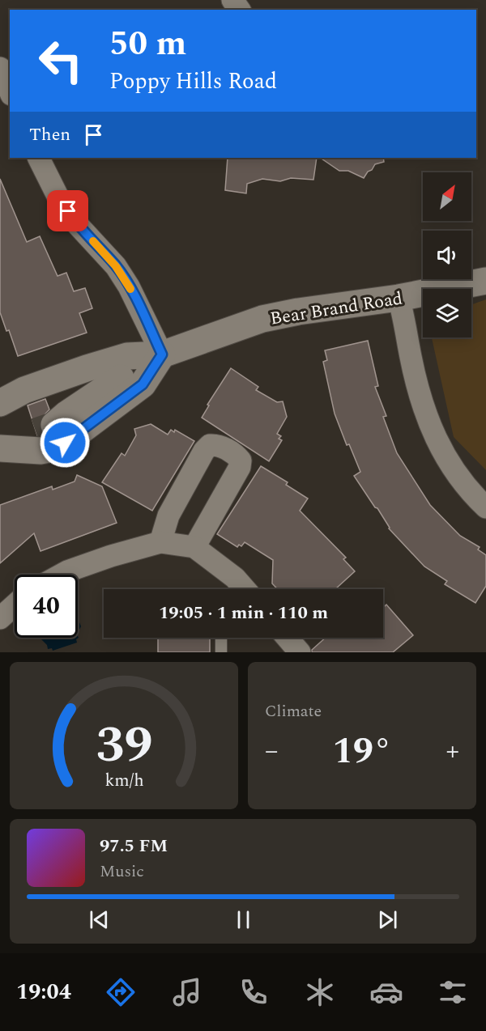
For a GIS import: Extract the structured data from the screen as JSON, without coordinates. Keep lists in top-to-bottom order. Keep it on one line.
{"streets":{"street":["Bear Brand Road"]},"north":"top right","page":{"turn":["50 m","Poppy Hills Road"],"then":"Then","limit":"40","trip":"19:05 · 1 min · 110 m","tile":"Climate","heat":["−","19°","+"],"song":["97.5 FM","Music"],"tabs":"19:04","gauge":["39","km/h"]}}
